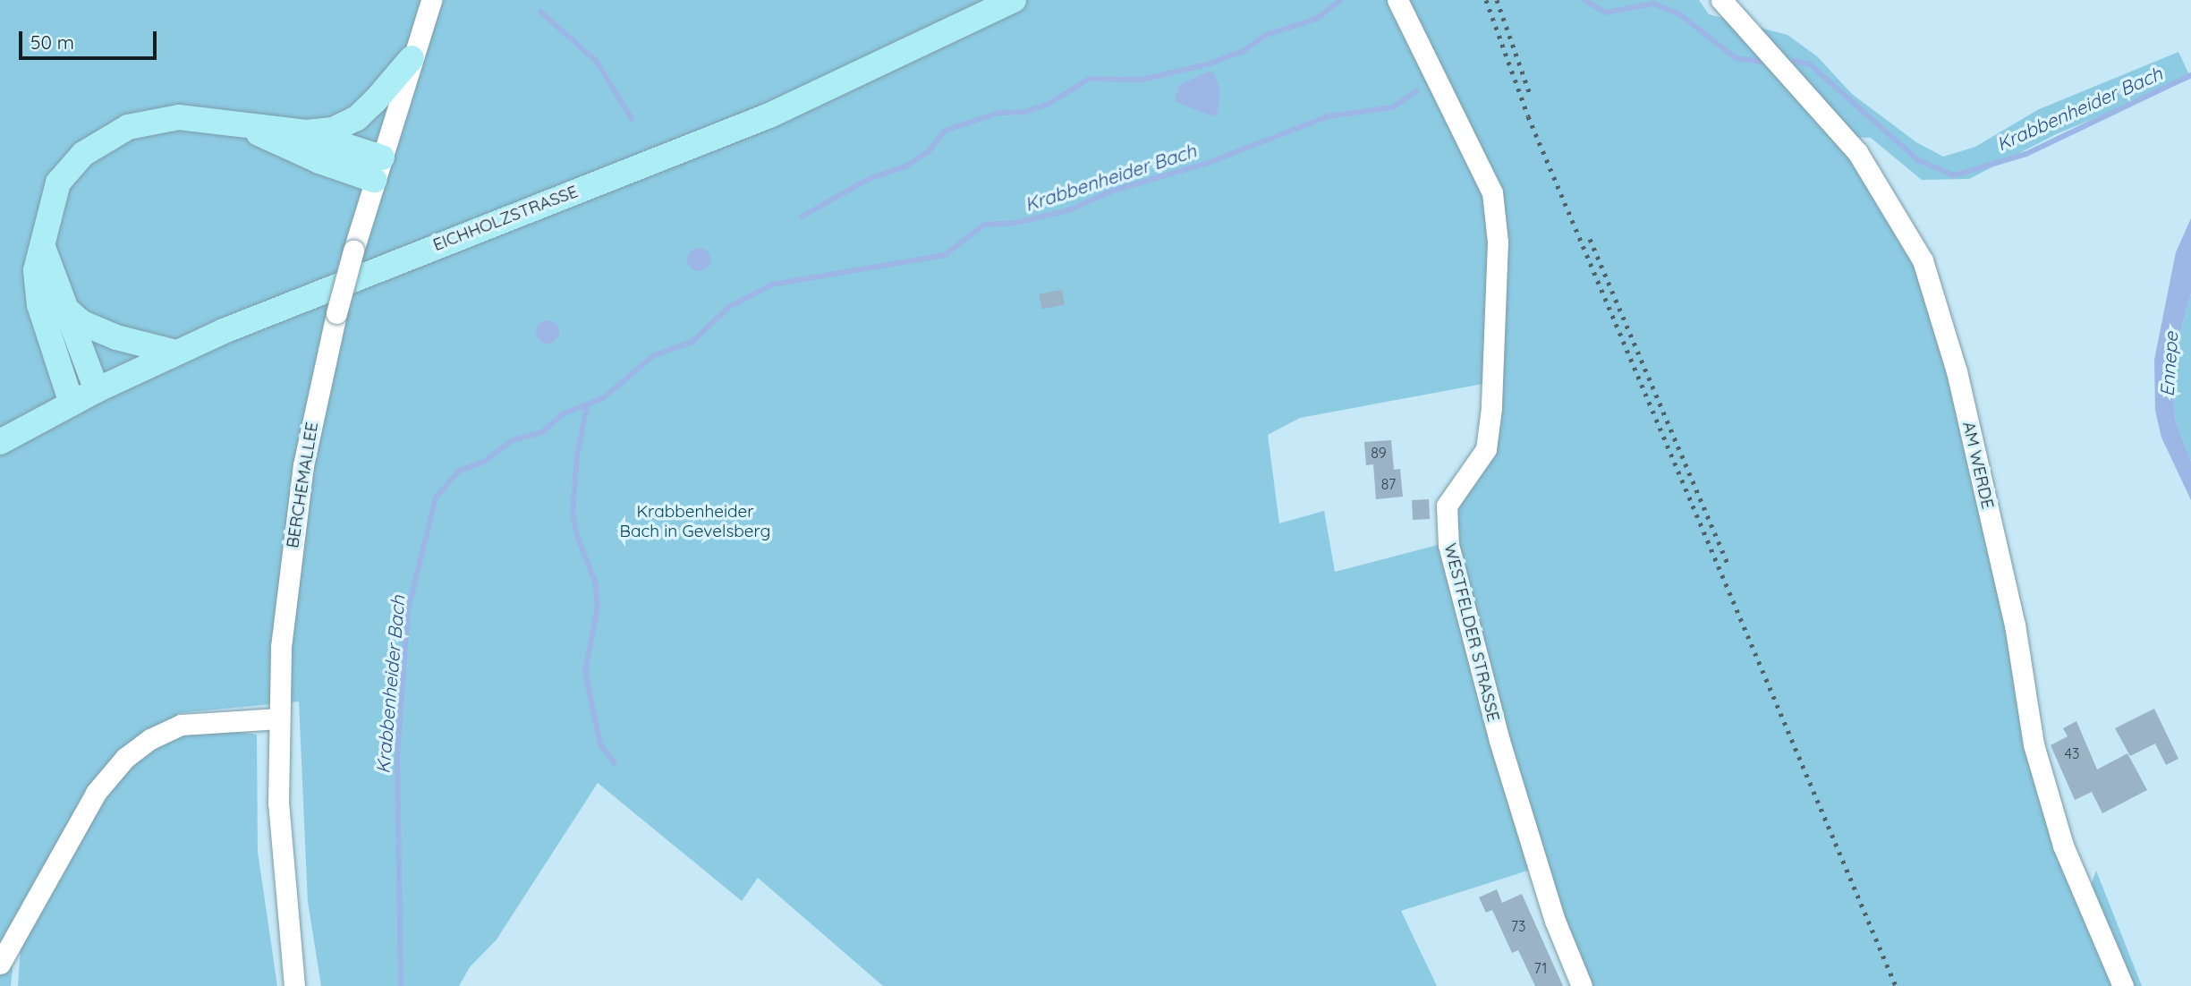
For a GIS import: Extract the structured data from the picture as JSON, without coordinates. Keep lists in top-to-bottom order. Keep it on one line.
{"streets":{"main road":["EICHHOLZSTRASSE"],"street":["AM WERDE","BERCHEMALLEE","WESTFELDER STRASSE"]},"water":["Krabbenheider Bach","Ennepe"],"parks":["Krabbenheider Bach in Gevelsberg"],"house_numbers":["89","87","43","73","71"],"scale_bar":"50 m"}
